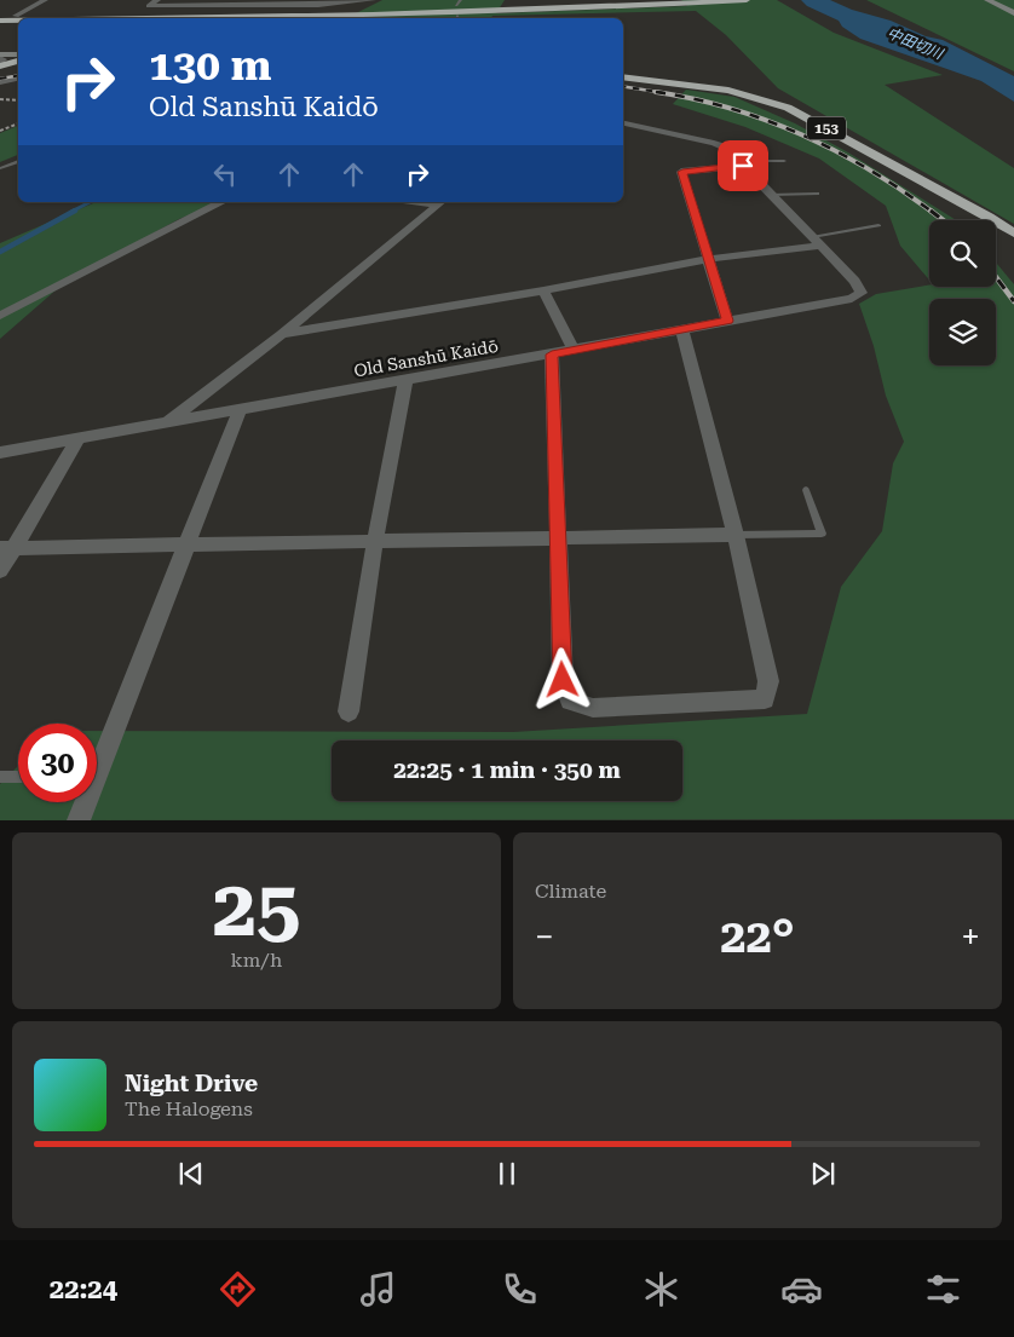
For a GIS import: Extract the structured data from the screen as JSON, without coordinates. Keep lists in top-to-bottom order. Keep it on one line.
{"streets":{"highway":["153"],"street":["Old Sanshū Kaidō"]},"water":["中田切川"],"page":{"turn":["130 m","Old Sanshū Kaidō"],"limit":"30","trip":"22:25 · 1 min · 350 m","tile":[["25","km/h"],"Climate"],"heat":["−","22°","+"],"song":["Night Drive","The Halogens"],"tabs":"22:24"}}
